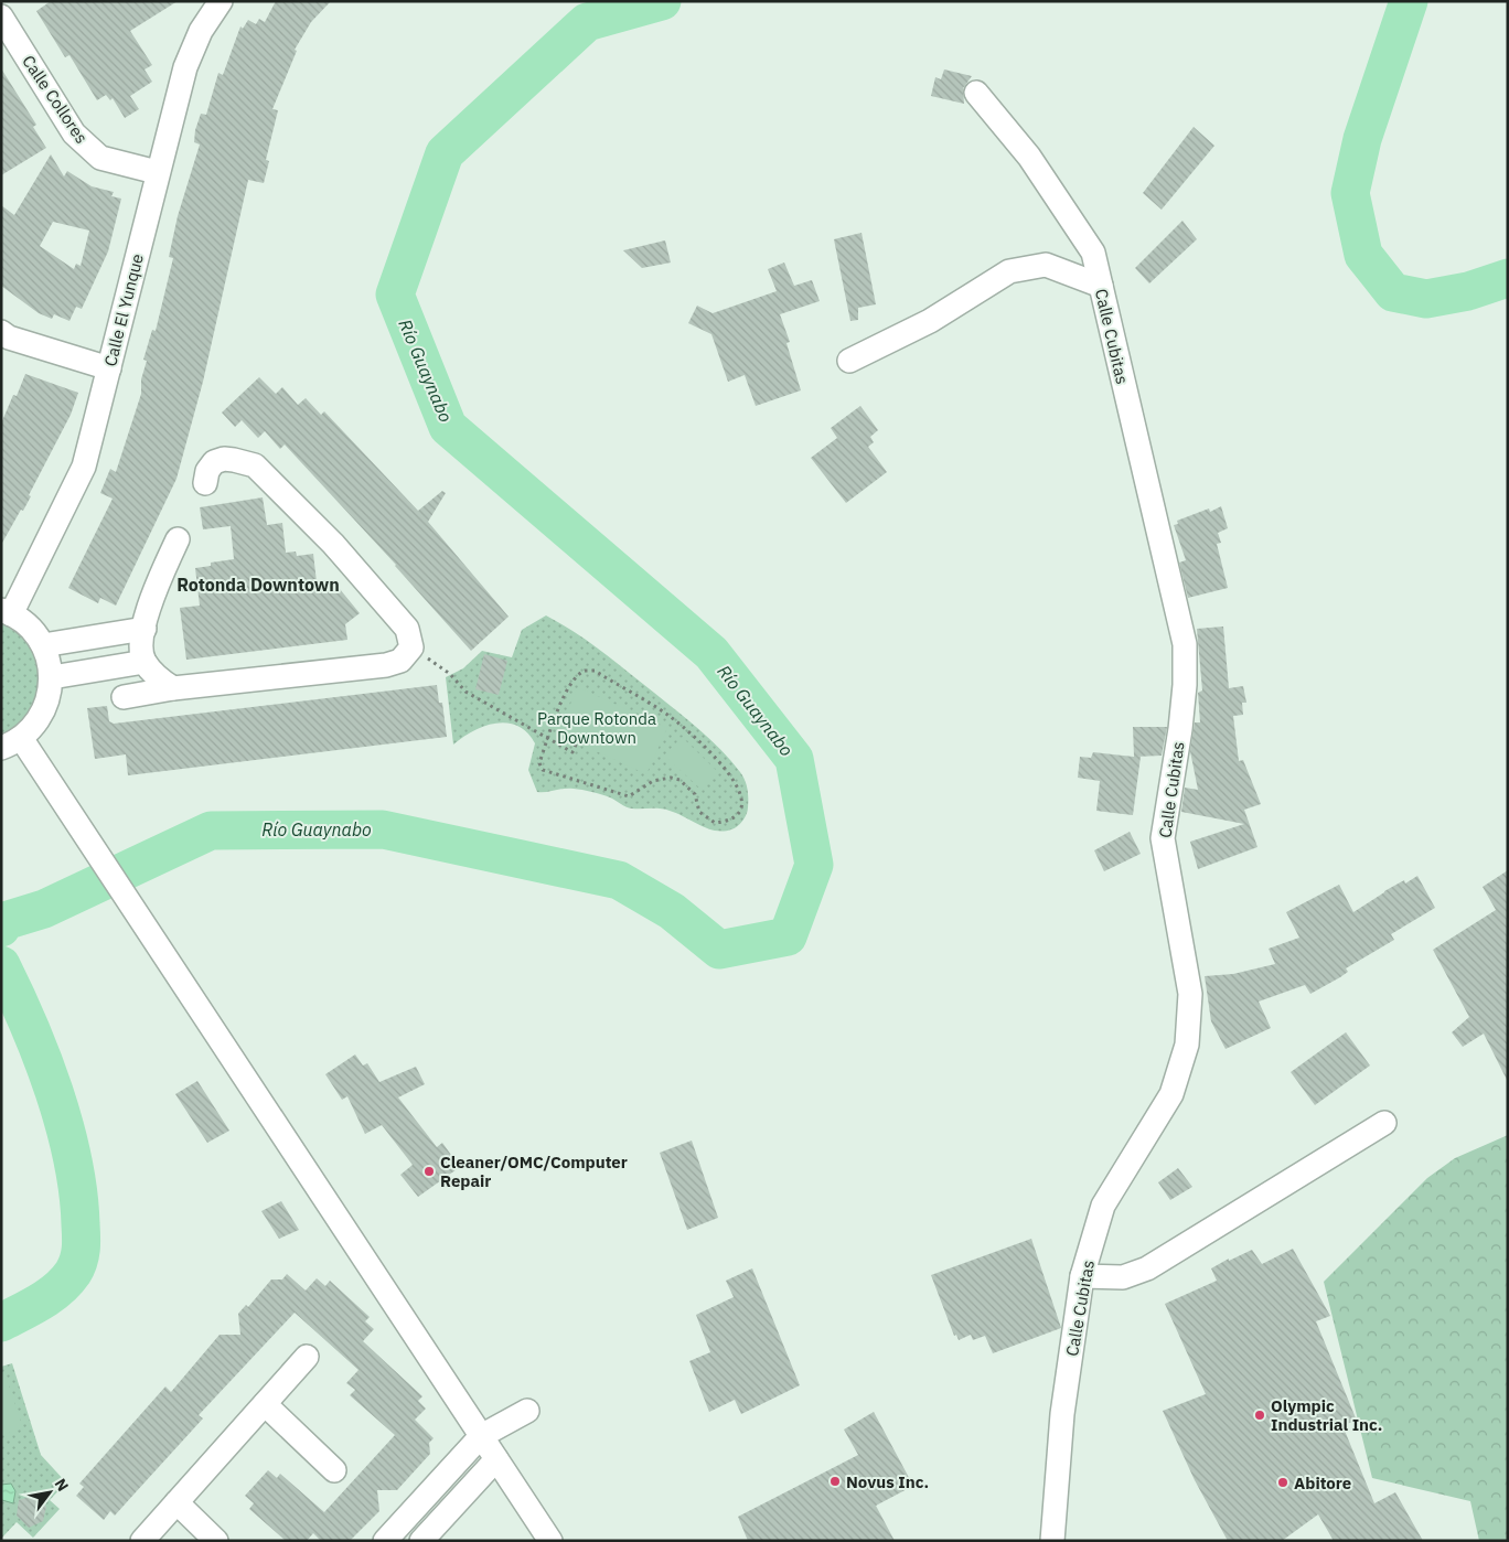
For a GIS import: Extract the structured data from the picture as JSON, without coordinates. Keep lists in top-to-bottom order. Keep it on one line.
{"streets":{"street":["Calle Collores","Calle El Yunque","Calle Cubitas"]},"crossings":[["Calle Collores","Calle El Yunque"]],"districts":["Rotonda Downtown"],"water":["Río Guaynabo"],"parks":["Parque Rotonda Downtown"],"places":["Cleaner/OMC/Computer Repair","Olympic Industrial Inc.","Novus Inc.","Abitore"],"north":"top right"}
